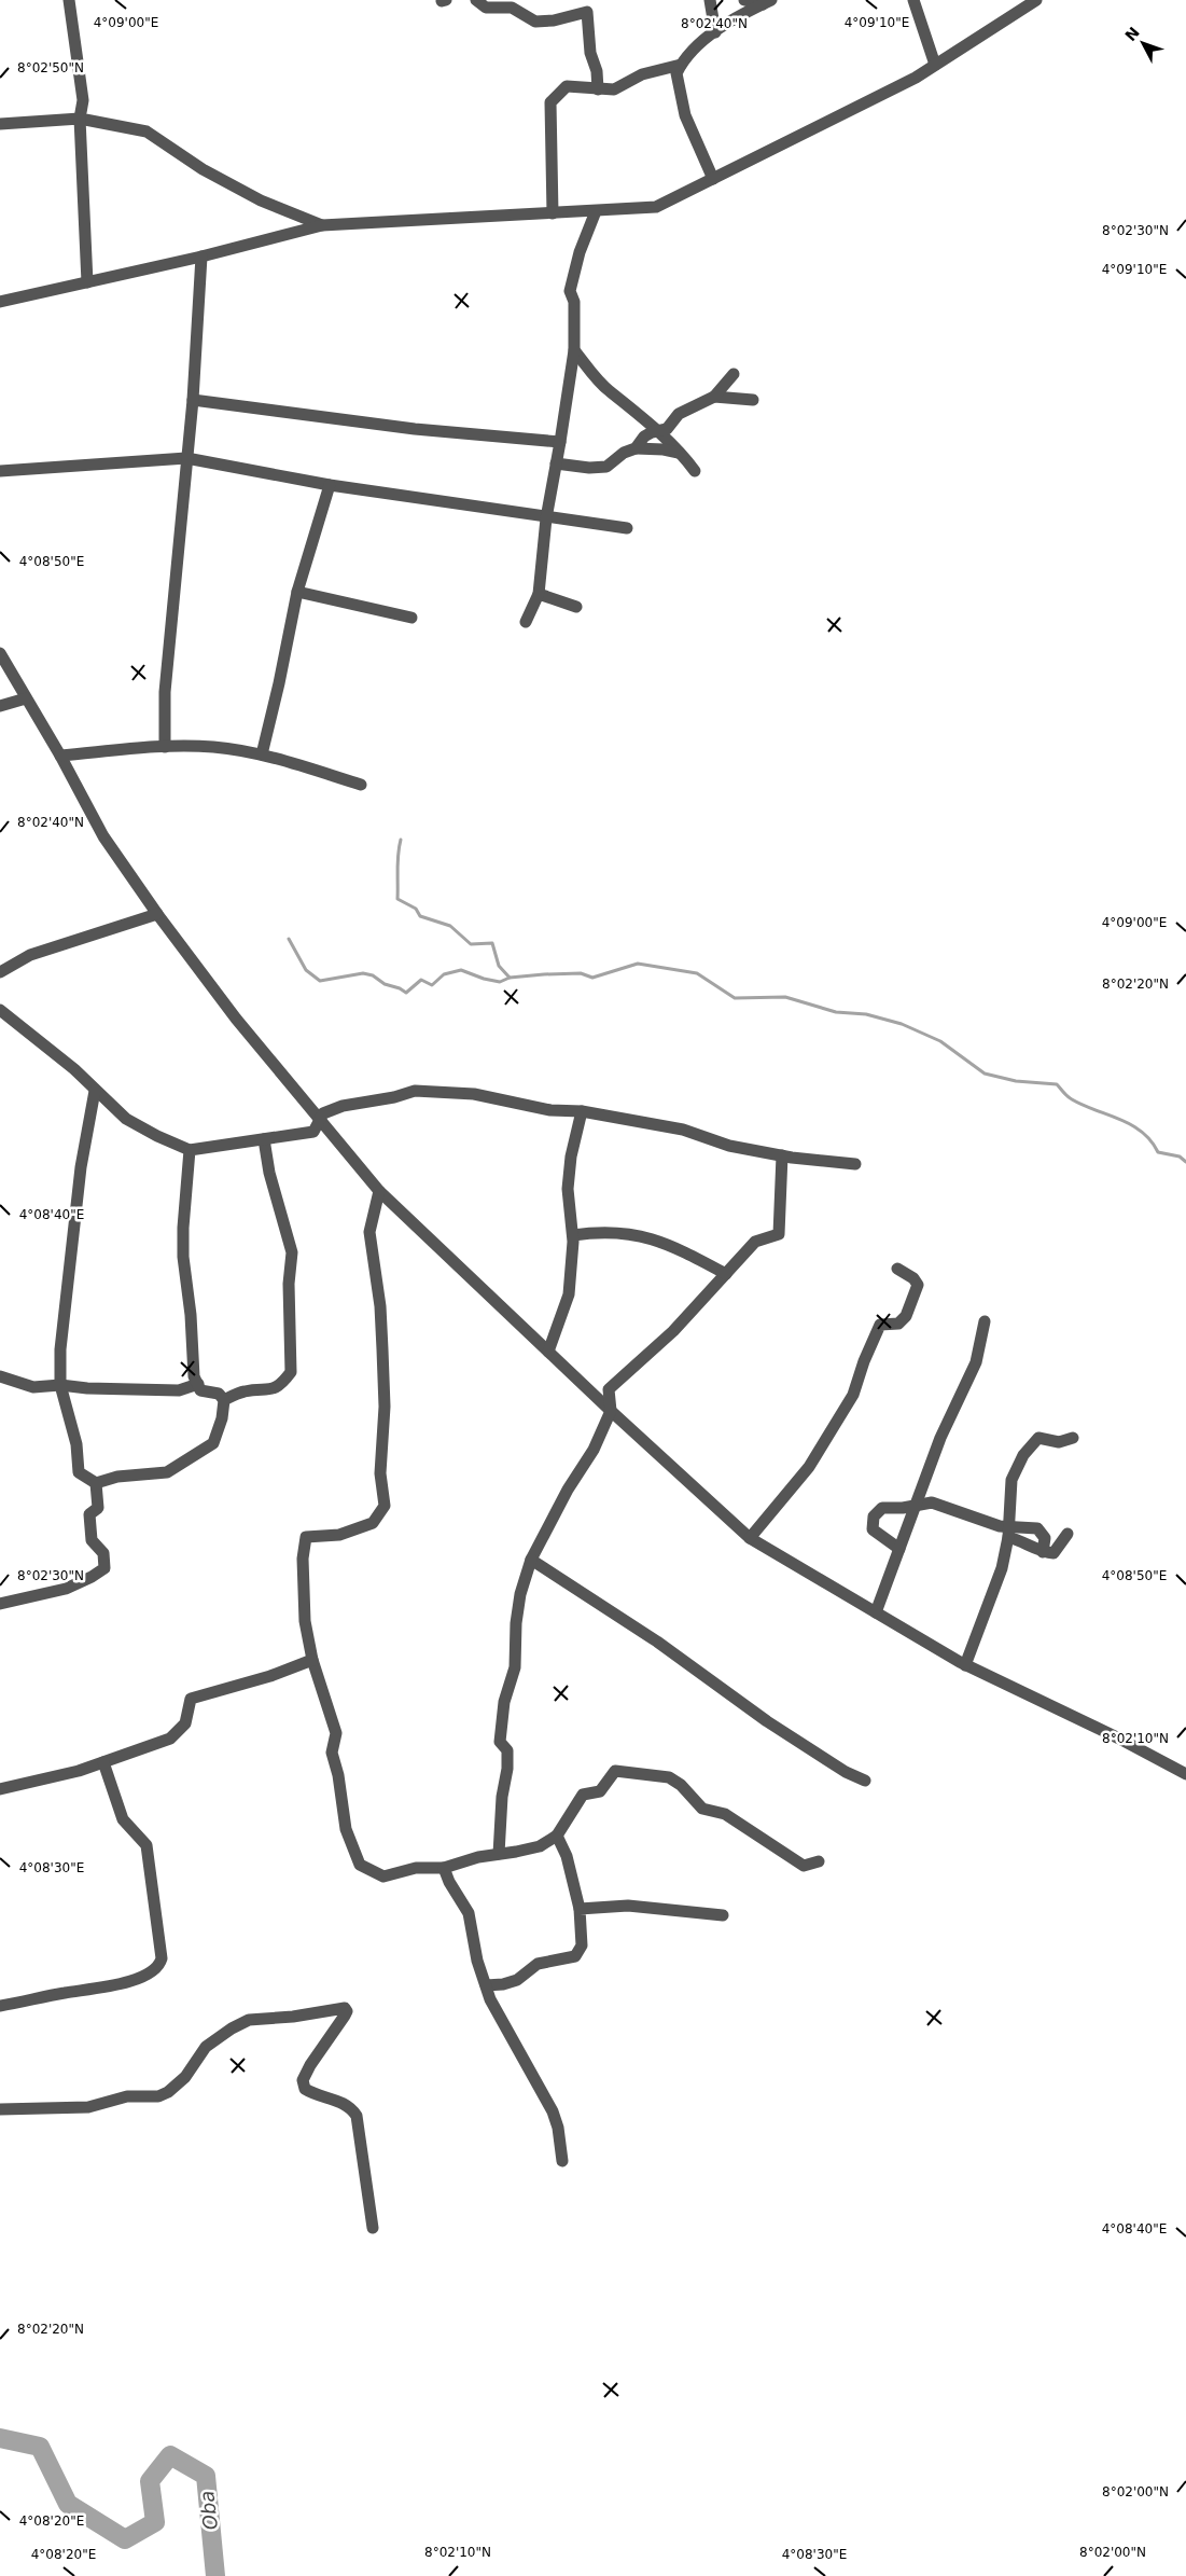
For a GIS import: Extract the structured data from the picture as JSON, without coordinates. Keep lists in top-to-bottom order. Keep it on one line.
{"water":["Oba"],"north":"top left","coordinates":["4°09'10\"E","4°09'00\"E","8°02'40\"N","8°02'50\"N","8°02'30\"N","4°08'50\"E","8°02'20\"N","4°08'40\"E","8°02'10\"N","4°08'30\"E","8°02'00\"N","4°08'20\"E"]}
